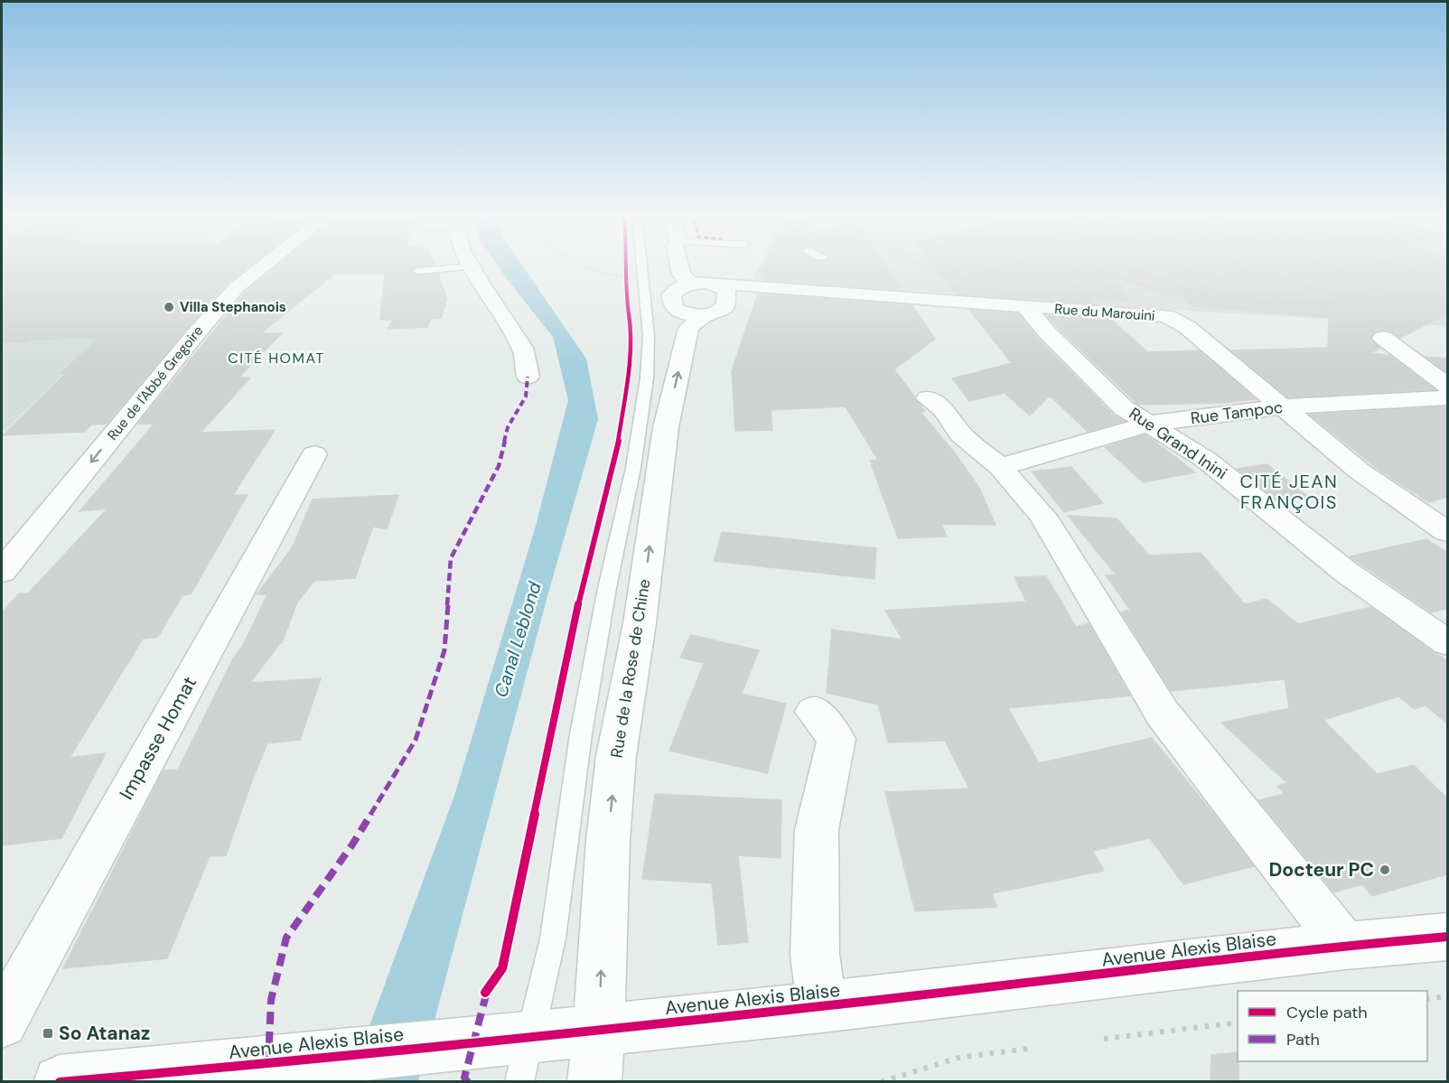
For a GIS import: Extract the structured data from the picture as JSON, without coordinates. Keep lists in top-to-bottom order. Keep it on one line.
{"streets":{"street":["Rue du Marouini","Rue de l'Abbé Gregoire","Rue Tampoc","Rue Grand Inini","Rue de la Rose de Chine","Impasse Homat","Avenue Alexis Blaise"]},"crossings":[["Rue du Marouini","Rue Tampoc"],["Rue du Marouini","Rue Grand Inini"],["Rue du Marouini","Rue de la Rose de Chine"],["Rue Tampoc","Rue Grand Inini"],["Rue de la Rose de Chine","Avenue Alexis Blaise"]],"one_way":["Rue de l'Abbé Gregoire"],"districts":["CITÉ HOMAT","CITÉ JEAN FRANÇOIS"],"water":["Canal Leblond"],"places":{"other":["Villa Stephanois","Docteur PC"],"transit":["So Atanaz"]},"legend":["Cycle path","Path"]}
